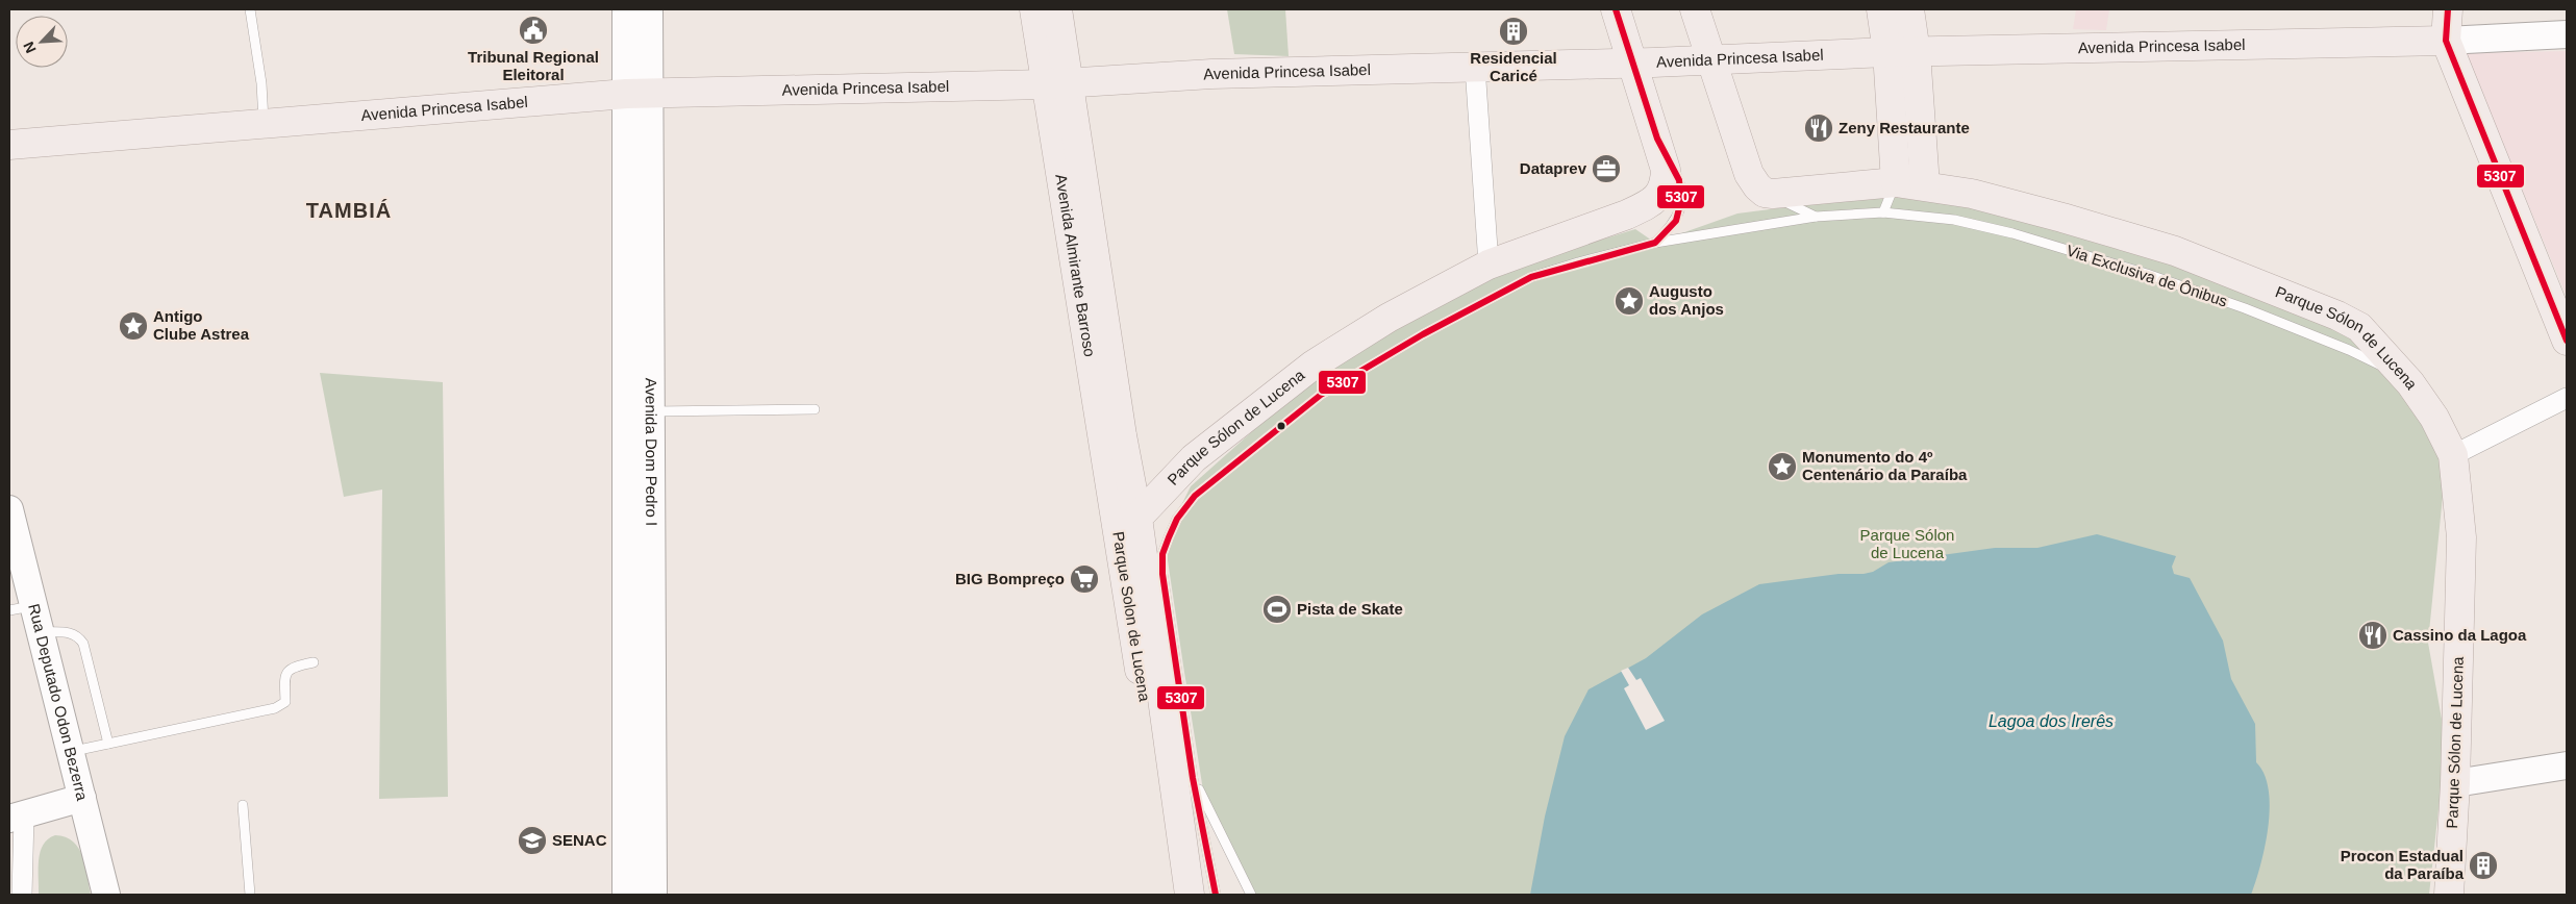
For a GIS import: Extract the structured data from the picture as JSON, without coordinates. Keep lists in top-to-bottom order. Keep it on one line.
{"streets":{"main road":["Avenida Princesa Isabel","Avenida Almirante Barroso","Parque Sólon de Lucena","Avenida Dom Pedro I","Parque Solon de Lucena","Rua Deputado Odon Bezerra"],"lane":["Via Exclusiva de Ônibus"]},"crossings":[["Avenida Princesa Isabel","Avenida Almirante Barroso"],["Avenida Princesa Isabel","Parque Sólon de Lucena"],["Avenida Princesa Isabel","Avenida Dom Pedro I"],["Avenida Almirante Barroso","Parque Sólon de Lucena"],["Via Exclusiva de Ônibus","Parque Sólon de Lucena"]],"districts":["TAMBIÁ"],"water":["Lagoa dos Irerês"],"parks":["Parque Sólon de Lucena"],"places":{"public building":["Tribunal Regional Eleitoral"],"building":["Residencial Caricé","Procon Estadual da Paraíba"],"restaurant":["Zeny Restaurante","Cassino da Lagoa"],"office":["Dataprev"],"place":["Augusto dos Anjos","Antigo Clube Astrea","Monumento do 4º Centenário da Paraíba"],"supermarket":["BIG Bompreço"],"sports":["Pista de Skate"],"school or university":["SENAC"]},"lines":["transit line 5307"],"north":"bottom left"}
